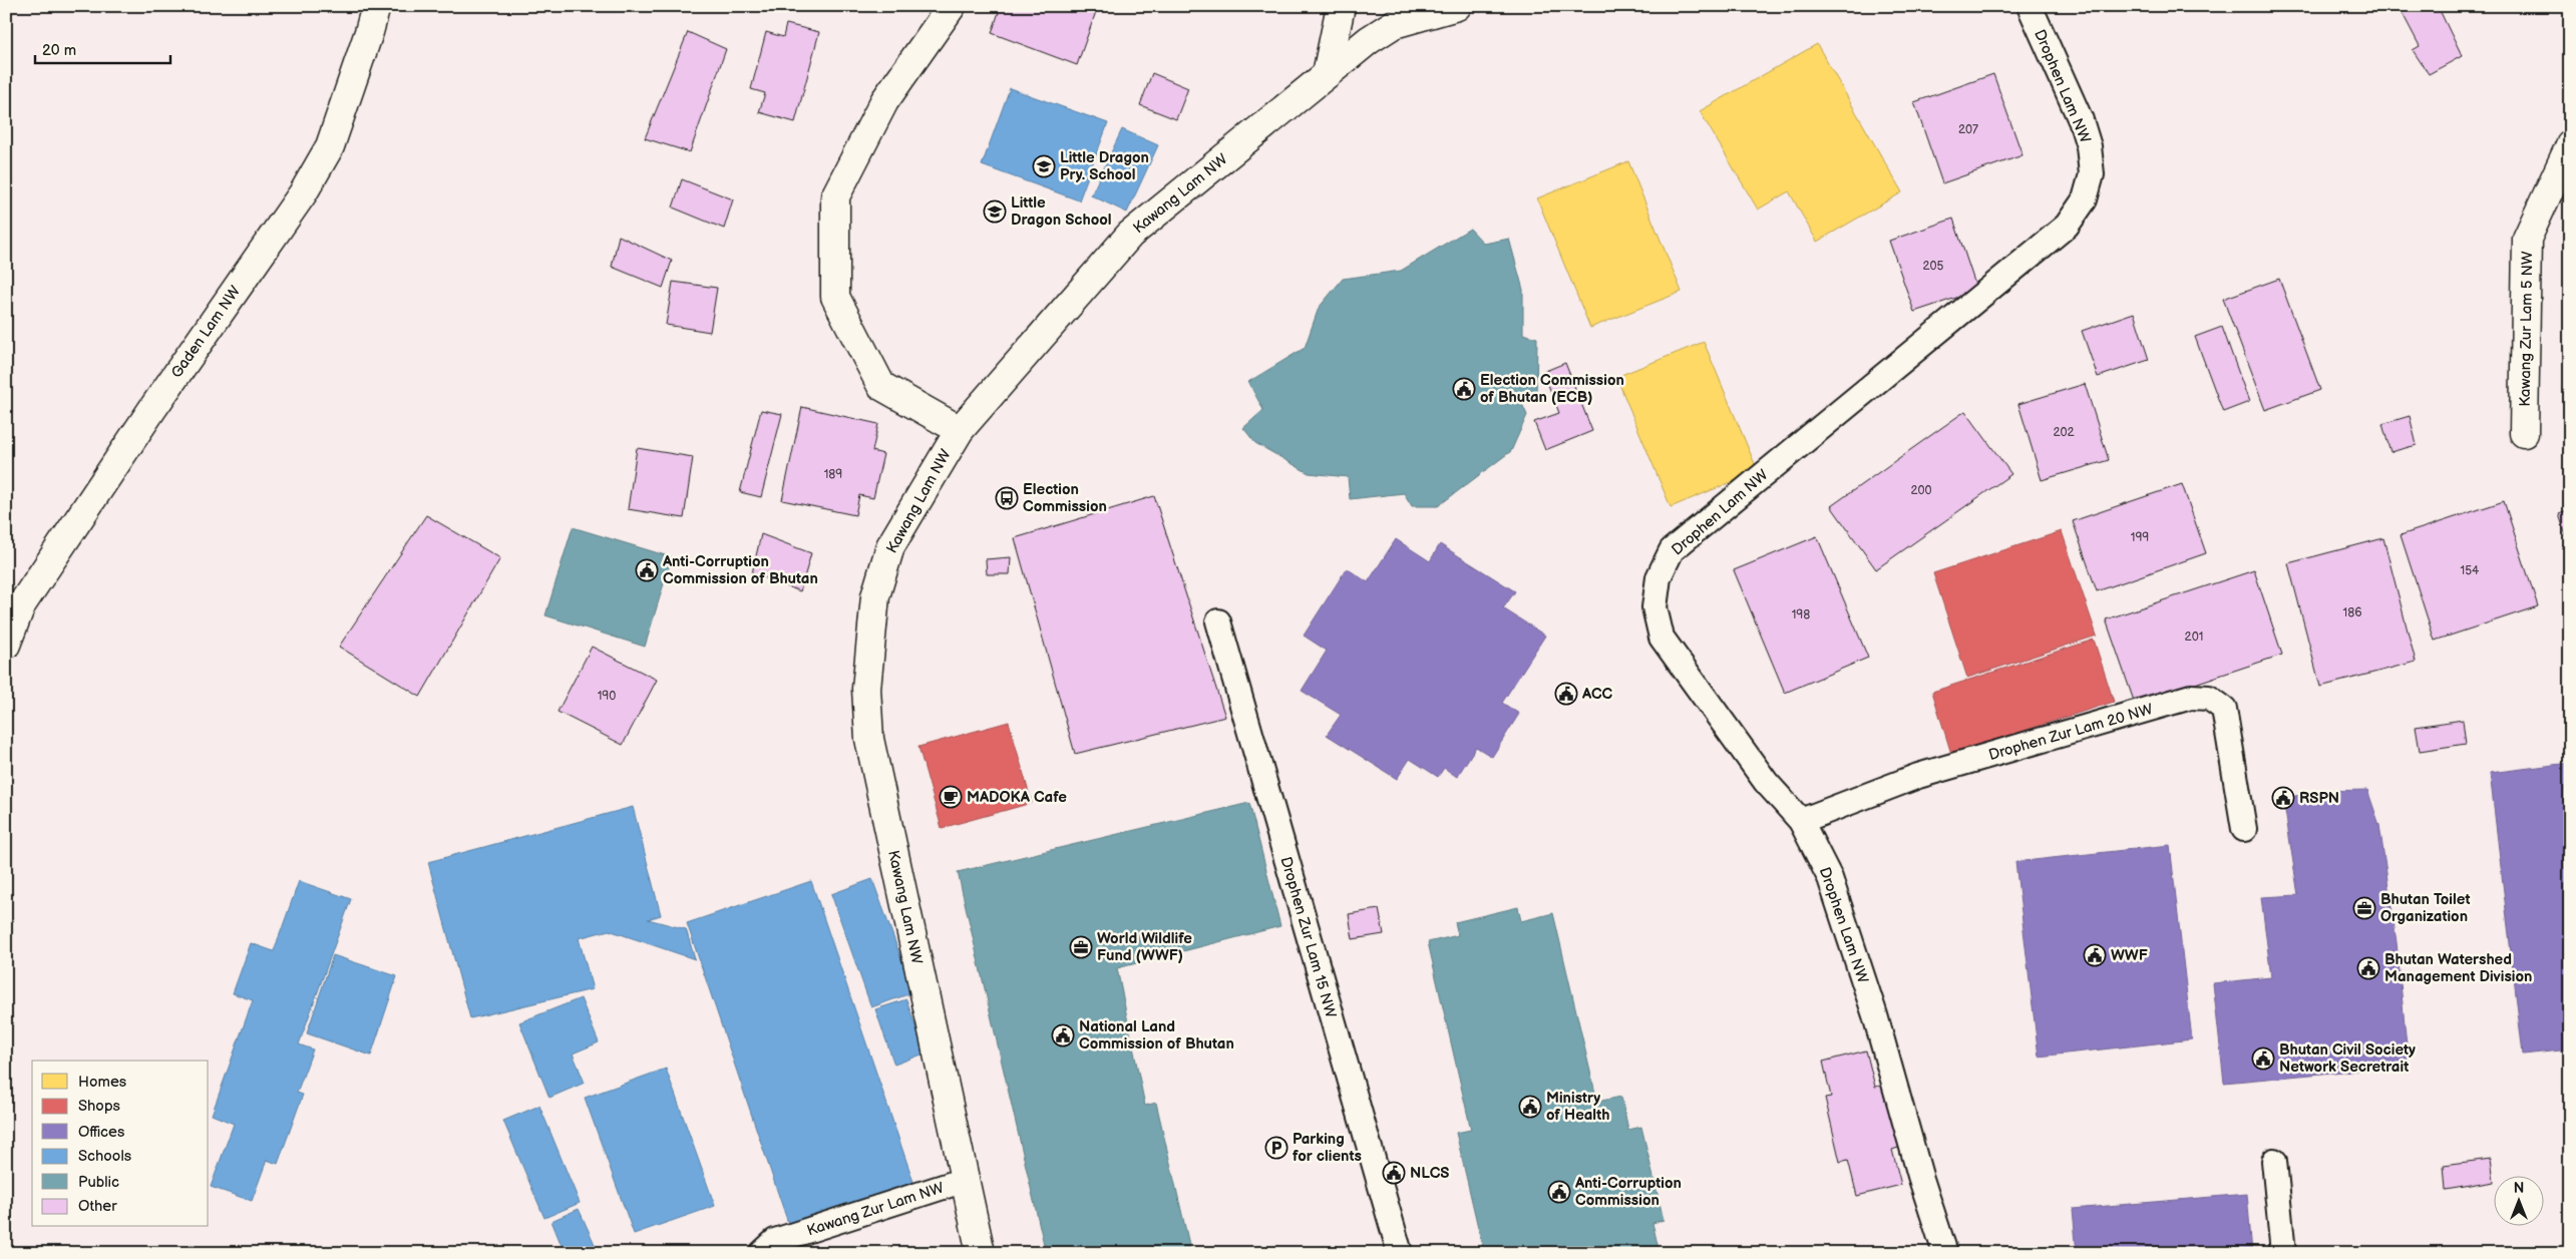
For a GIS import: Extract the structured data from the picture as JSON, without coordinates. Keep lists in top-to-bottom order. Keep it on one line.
{"streets":{"street":["Kawang Lam NW","Kawang Zur Lam 5 NW","Gaden Lam NW"],"lane":["Drophen Lam NW","Drophen Zur Lam 20 NW","Drophen Zur Lam 15 NW","Kawang Zur Lam NW"]},"crossings":[["Drophen Lam NW","Drophen Zur Lam 20 NW"],["Kawang Lam NW","Kawang Zur Lam NW"]],"places":{"school or university":["Little Dragon Pry. School","Little Dragon School"],"public building":["Election Commission of Bhutan (ECB)","Anti-Corruption Commission of Bhutan","ACC","RSPN","WWF","Bhutan Watershed Management Division","National Land Commission of Bhutan","Bhutan Civil Society Network Secretrait","Ministry of Health","NLCS","Anti-Corruption Commission"],"bus stop":["Election Commission"],"cafe":["MADOKA Cafe"],"office":["Bhutan Toilet Organization","World Wildlife Fund (WWF)"],"parking":["Parking for clients"]},"house_numbers":["207","205","202","189","200","199","154","186","198","201","190"],"legend":["Homes","Shops","Offices","Schools","Public","Other"],"scale_bar":"20 m","north":"top"}
